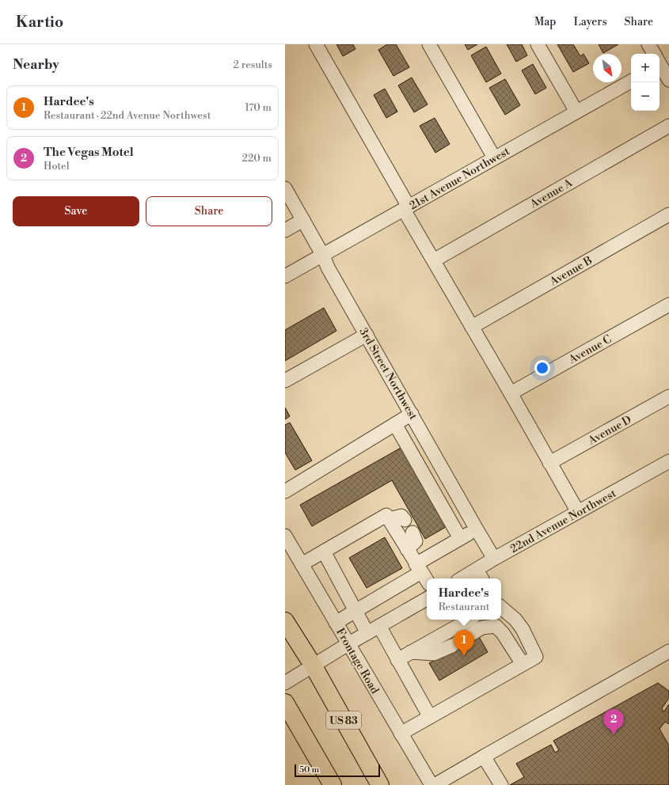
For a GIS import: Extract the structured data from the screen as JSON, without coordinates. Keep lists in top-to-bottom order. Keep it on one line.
{"streets":{"main road":["US 83"],"street":["21st Avenue Northwest","Avenue A","Avenue B","Avenue C","3rd Street Northwest","Avenue D","22nd Avenue Northwest","Frontage Road"]},"crossings":[["21st Avenue Northwest","3rd Street Northwest"],["3rd Street Northwest","22nd Avenue Northwest"]],"scale_bar":"50 m","north":"bottom right","page":{"header":"Kartio","nav":["Map","Layers","Share"],"heading":["Nearby","2 results"],"map_buttons":["+","−"],"list":[{"mark":"1","name":"Hardee's","note":"Restaurant · 22nd Avenue Northwest","value":"170 m"},{"mark":"2","name":"The Vegas Motel","note":"Hotel","value":"220 m"}],"buttons":["Save","Share"],"popup":["Hardee's","Restaurant"],"pins":["1","2"],"scale":"50 m"}}
